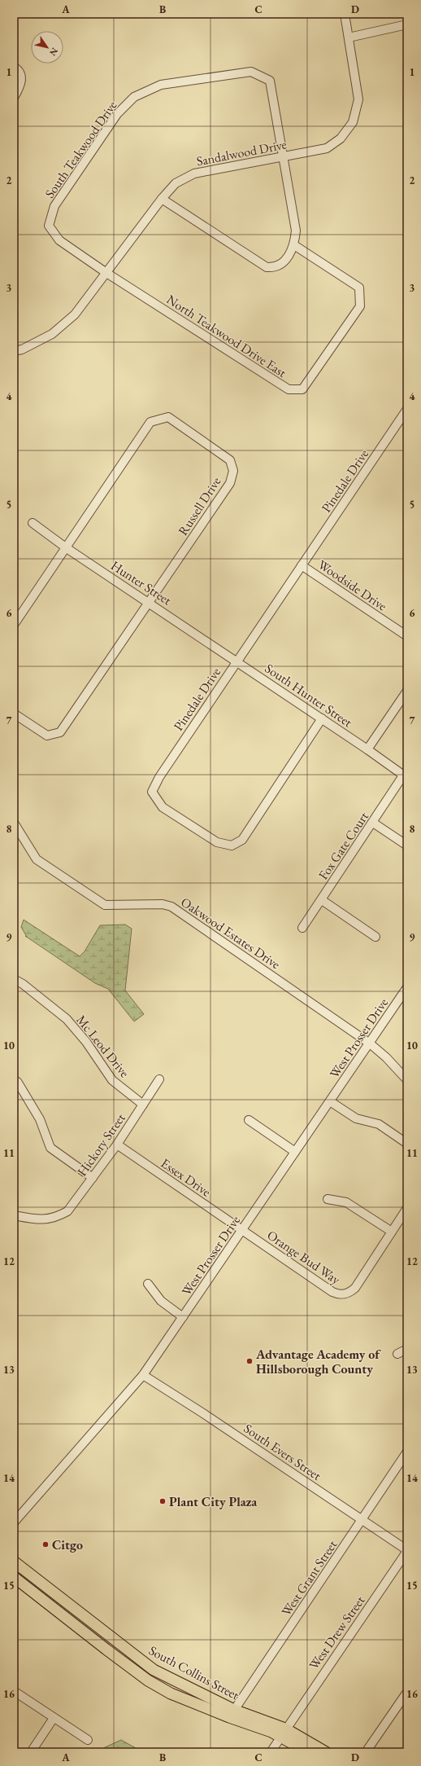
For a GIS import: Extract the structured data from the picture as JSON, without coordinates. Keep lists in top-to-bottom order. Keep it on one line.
{"streets":{"main road":["South Collins Street"],"street":["South Teakwood Drive","Sandalwood Drive","North Teakwood Drive East","Pinedale Drive","Russell Drive","Hunter Street","Woodside Drive","South Hunter Street","Fox Gate Court","Oakwood Estates Drive","West Prosser Drive","Mc Leod Drive","Hickory Street","Essex Drive","Orange Bud Way","South Evers Street","West Grant Street","West Drew Street"]},"crossings":[["South Teakwood Drive","Sandalwood Drive"],["South Teakwood Drive","North Teakwood Drive East"],["Sandalwood Drive","North Teakwood Drive East"],["Pinedale Drive","Hunter Street"],["Pinedale Drive","Woodside Drive"],["Pinedale Drive","South Hunter Street"],["Russell Drive","Hunter Street"],["Hunter Street","South Hunter Street"],["Oakwood Estates Drive","West Prosser Drive"],["West Prosser Drive","Essex Drive"],["West Prosser Drive","Orange Bud Way"],["West Prosser Drive","South Evers Street"],["Mc Leod Drive","Hickory Street"],["Hickory Street","Essex Drive"],["Essex Drive","Orange Bud Way"],["South Evers Street","West Grant Street"],["South Evers Street","West Drew Street"],["West Grant Street","South Collins Street"],["West Drew Street","South Collins Street"]],"places":["Advantage Academy of Hillsborough County","Plant City Plaza","Citgo"],"north":"bottom right","grid":{"columns":["A","B","C","D"],"rows":["1","2","3","4","5","6","7","8","9","10","11","12","13","14","15","16"]}}
